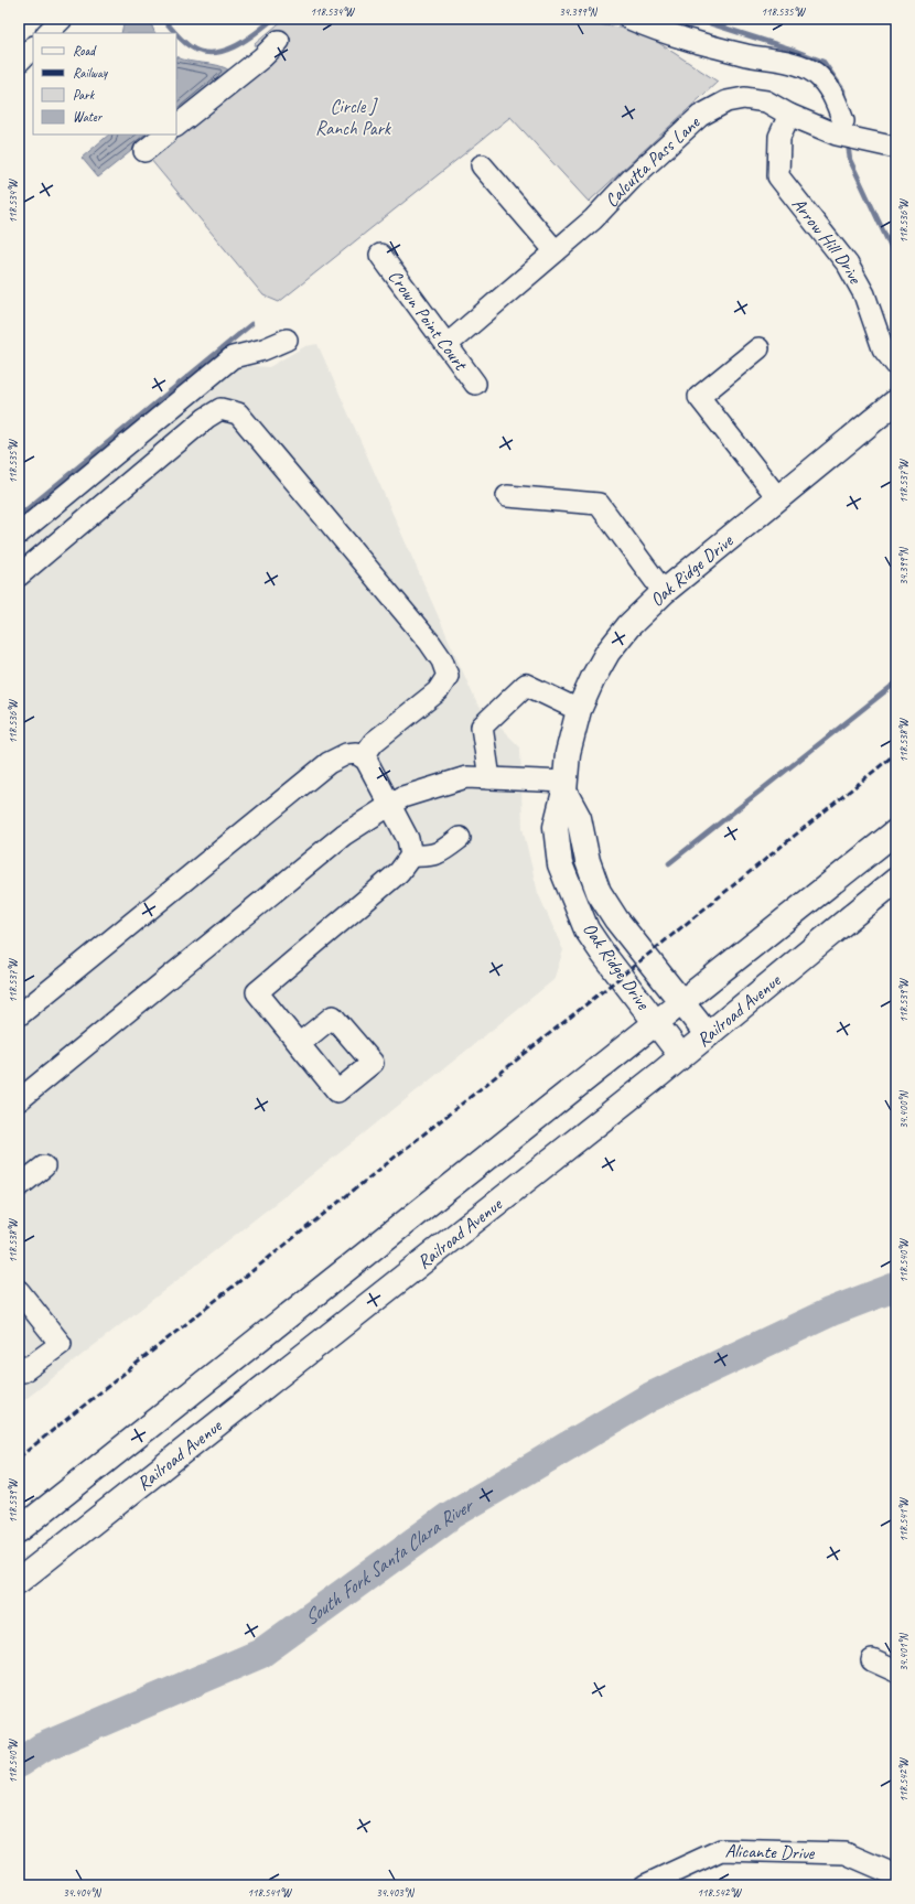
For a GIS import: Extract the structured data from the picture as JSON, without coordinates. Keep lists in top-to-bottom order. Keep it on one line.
{"streets":{"main road":["Oak Ridge Drive","Railroad Avenue"],"street":["Calcutta Pass Lane","Arrow Hill Drive","Crown Point Court","Alicante Drive"]},"crossings":[["Calcutta Pass Lane","Arrow Hill Drive"],["Calcutta Pass Lane","Crown Point Court"],["Oak Ridge Drive","Railroad Avenue"]],"water":["South Fork Santa Clara River"],"parks":["Circle J Ranch Park"],"legend":["Road","Railway","Park","Water"],"coordinates":["118.534°W","34.399°N","118.535°W","118.536°W","118.537°W","118.538°W","118.539°W","34.400°N","118.540°W","118.541°W","34.401°N","118.542°W","34.404°N","34.403°N"]}
